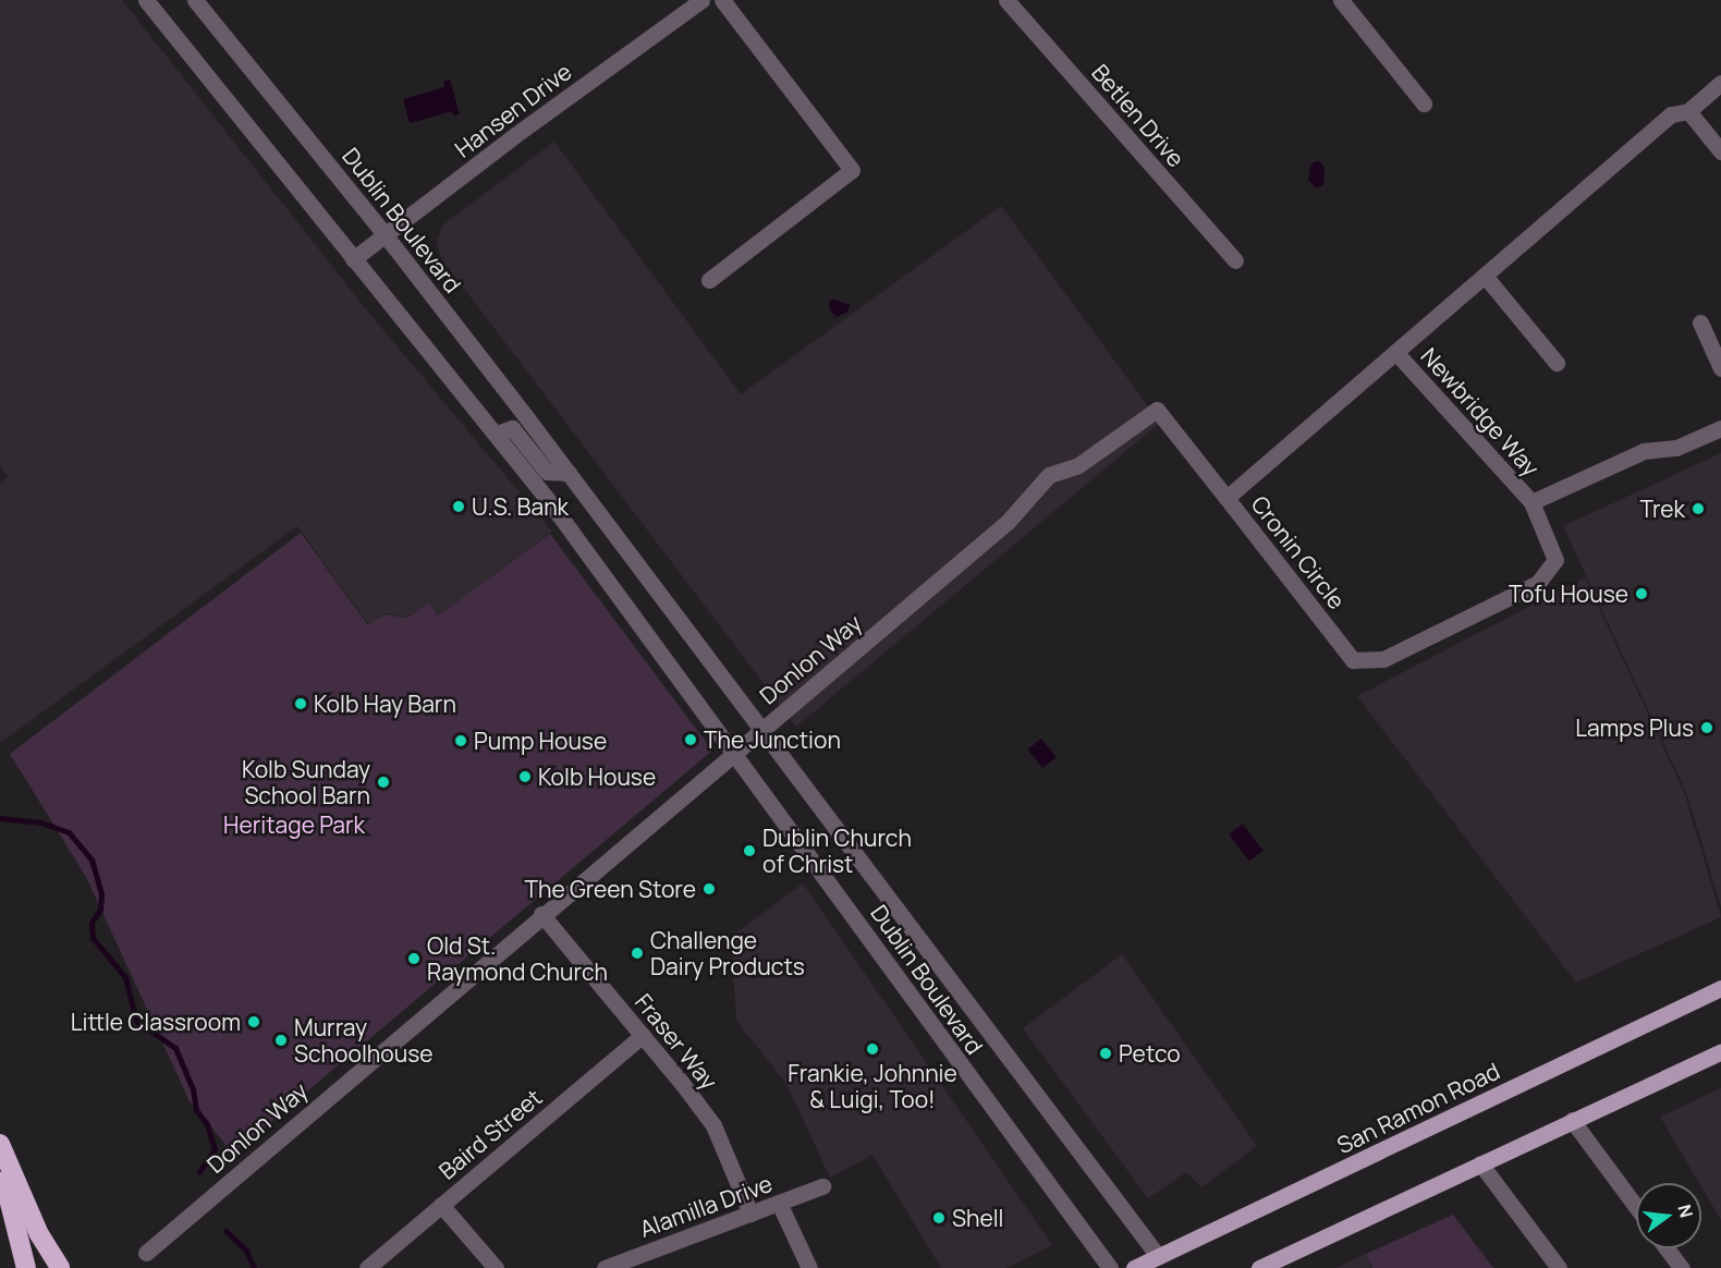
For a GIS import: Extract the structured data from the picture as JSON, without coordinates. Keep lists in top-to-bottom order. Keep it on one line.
{"streets":{"main road":["San Ramon Road"],"street":["Hansen Drive","Betlen Drive","Dublin Boulevard","Newbridge Way","Cronin Circle","Donlon Way","Fraser Way","Baird Street","Alamilla Drive"]},"crossings":[["Hansen Drive","Dublin Boulevard"],["Dublin Boulevard","Donlon Way"],["Dublin Boulevard","San Ramon Road"],["Newbridge Way","Cronin Circle"],["Cronin Circle","Donlon Way"],["Donlon Way","Fraser Way"],["Fraser Way","Baird Street"],["Fraser Way","Alamilla Drive"]],"parks":["Heritage Park"],"places":["U.S. Bank","Trek","Tofu House","Kolb Hay Barn","Lamps Plus","The Junction","Pump House","Kolb House","Kolb Sunday School Barn","Dublin Church of Christ","The Green Store","Challenge Dairy Products","Old St. Raymond Church","Little Classroom","Murray Schoolhouse","Frankie, Johnnie & Luigi, Too!","Petco","Shell"],"north":"right"}
